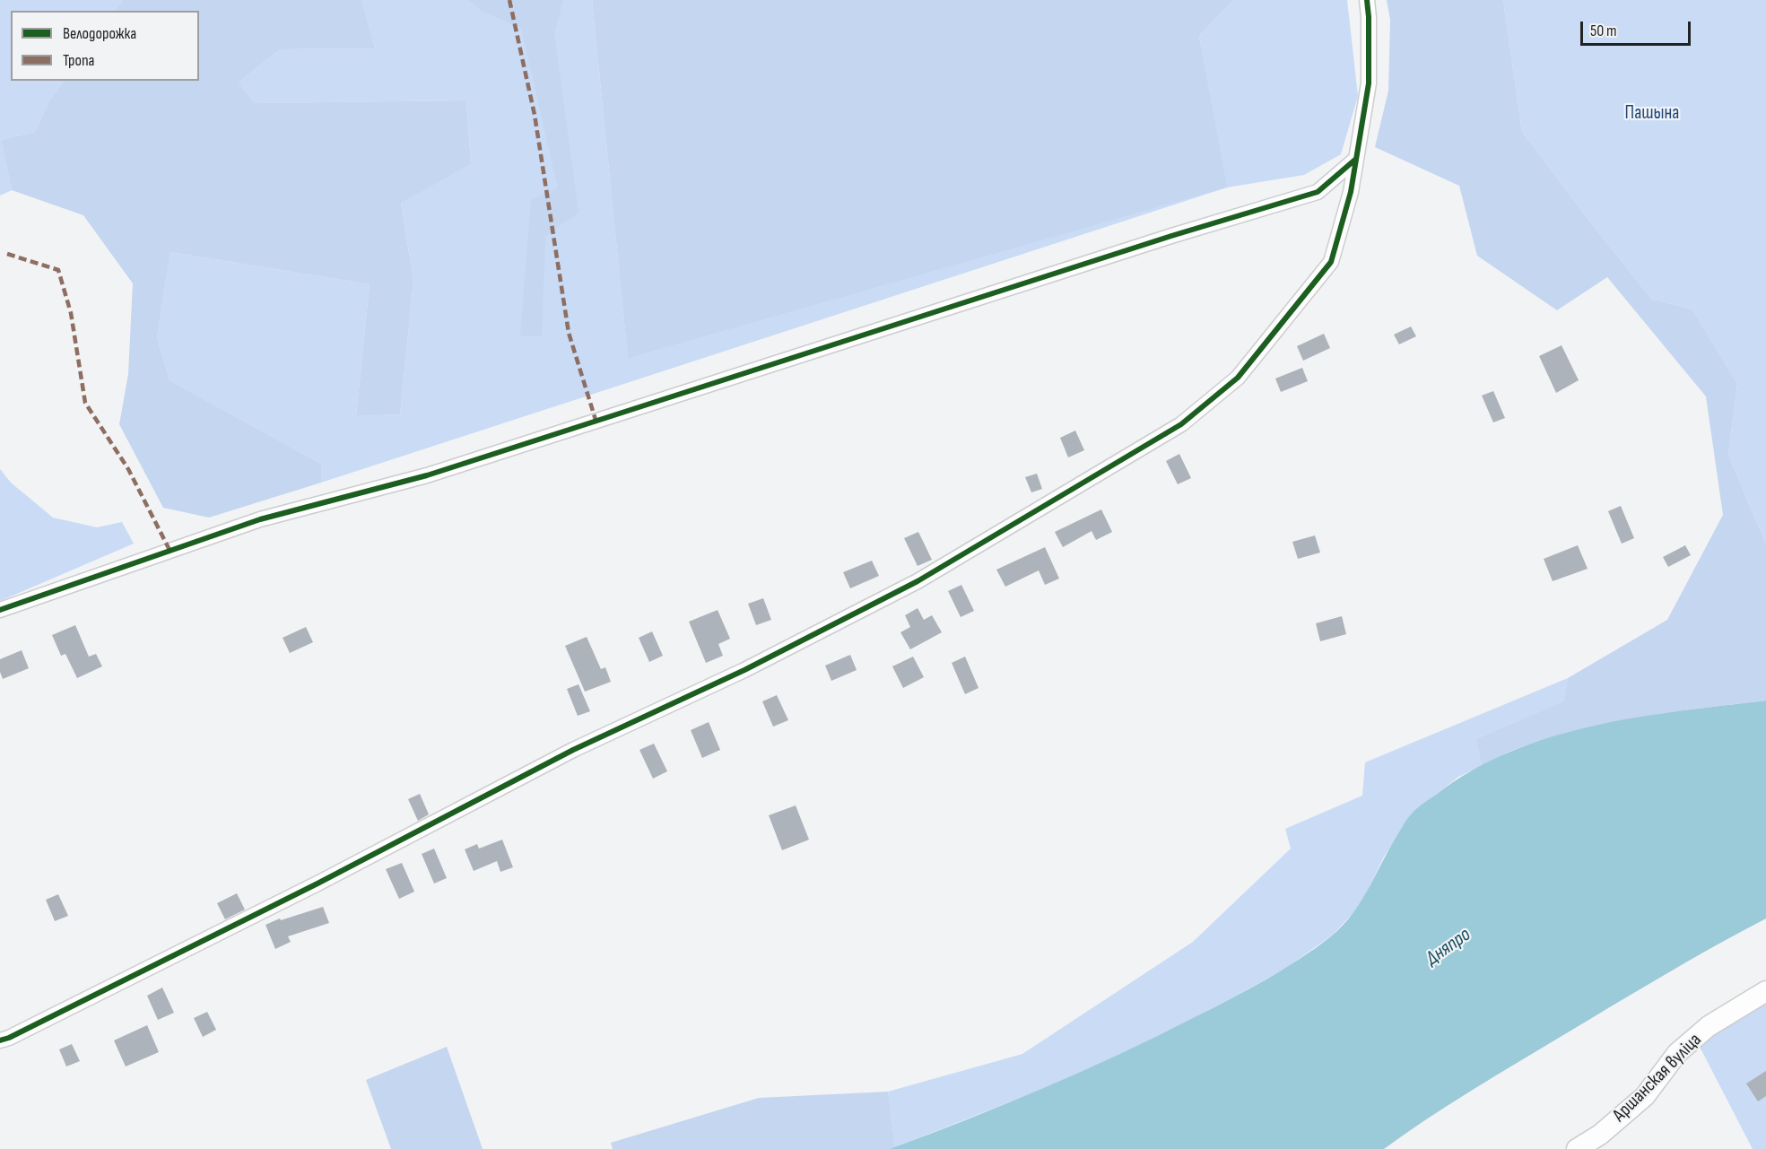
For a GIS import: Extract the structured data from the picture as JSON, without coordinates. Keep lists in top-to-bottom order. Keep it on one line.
{"streets":{"street":["Аршанская вуліца"]},"water":["Дняпро"],"parks":["Пашына"],"legend":["Велодорожка","Тропа"],"scale_bar":"50 m"}
